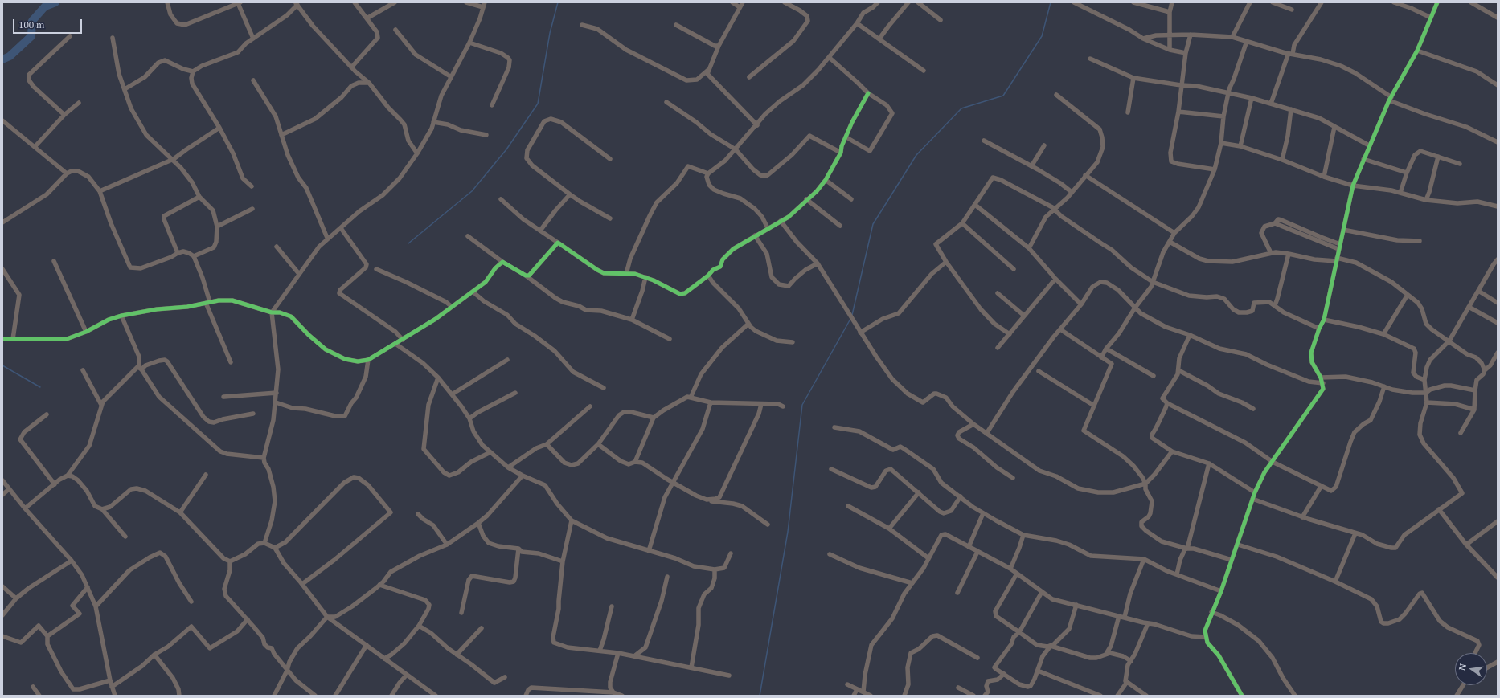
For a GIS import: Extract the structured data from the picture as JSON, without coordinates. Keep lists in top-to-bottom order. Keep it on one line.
{"scale_bar":"100 m","north":"left"}
